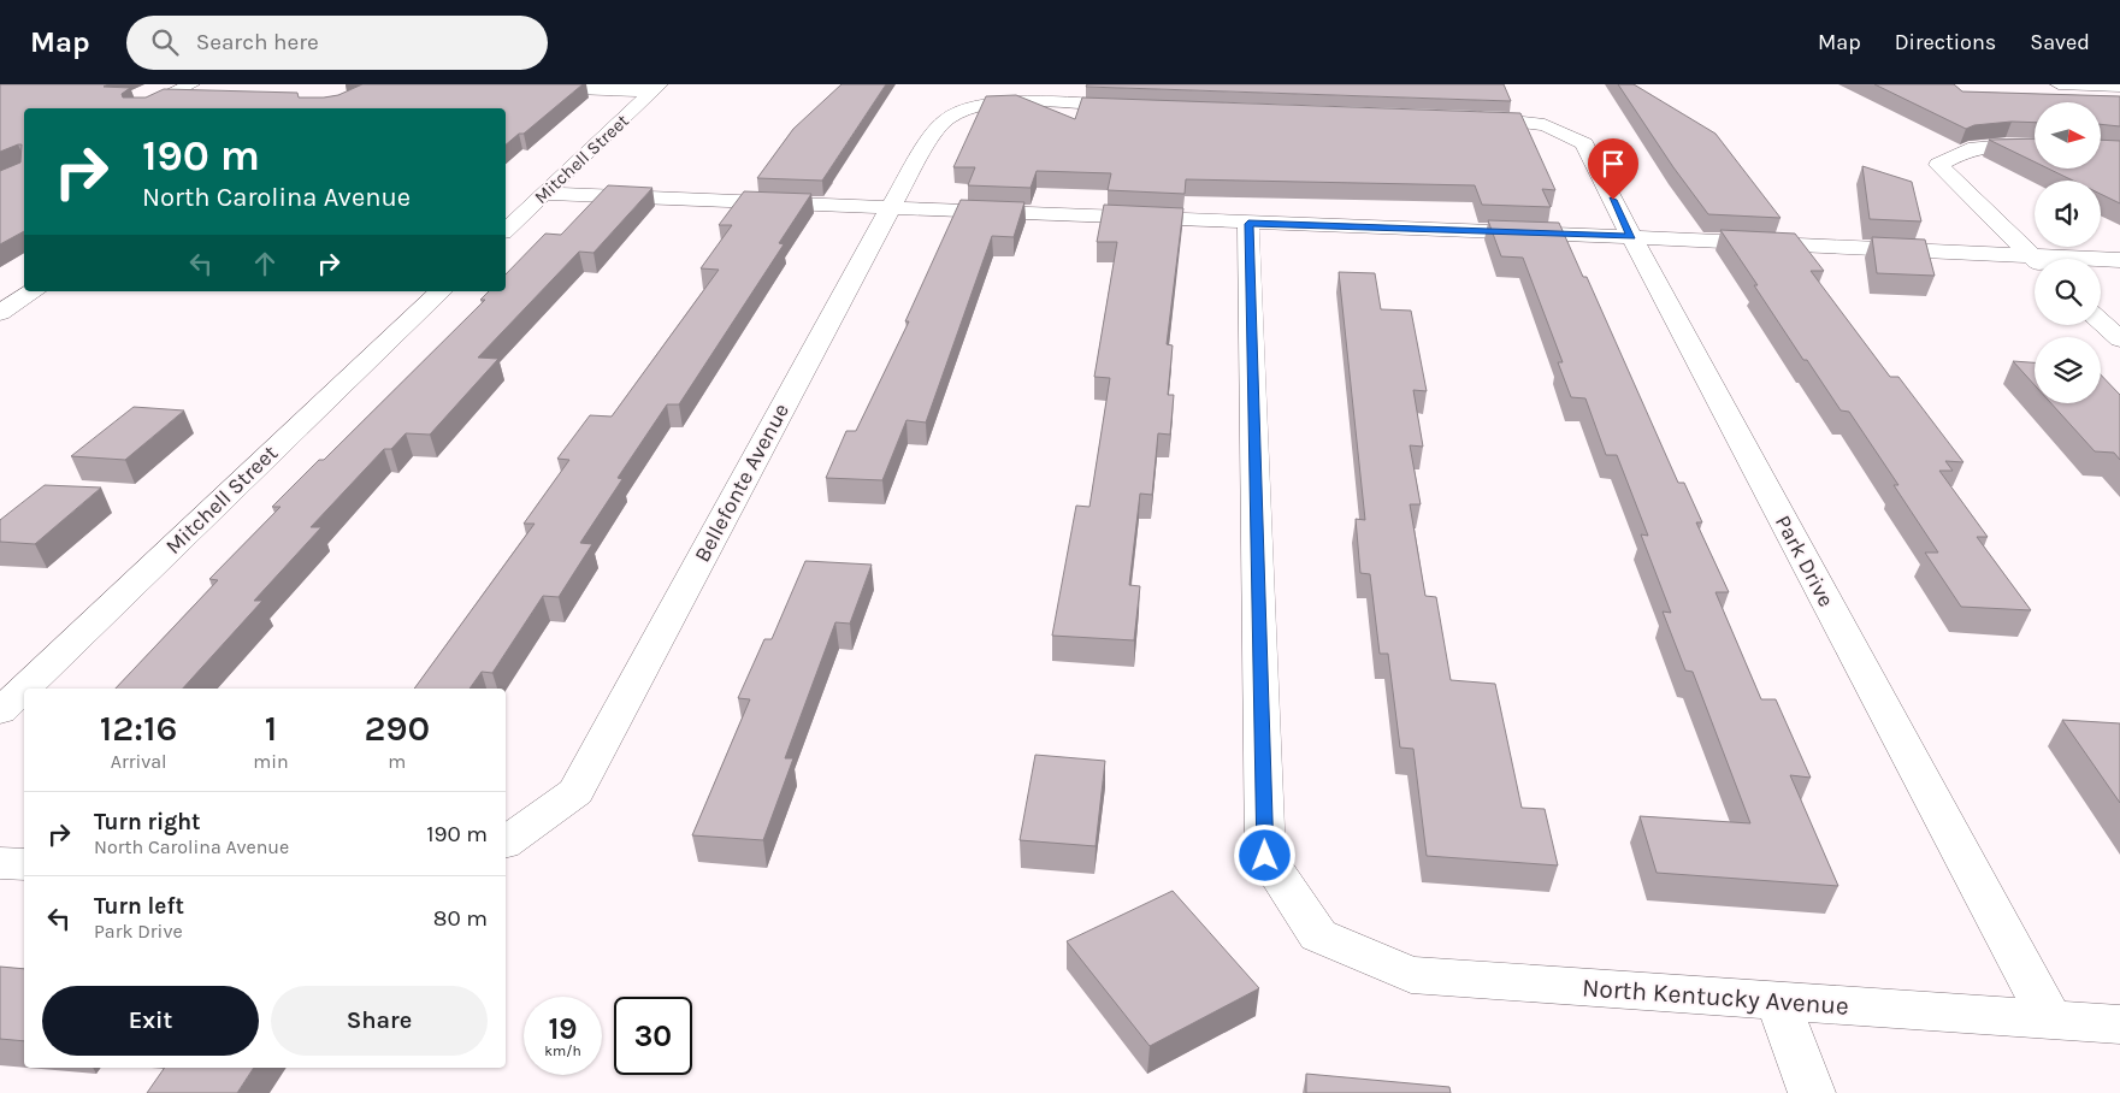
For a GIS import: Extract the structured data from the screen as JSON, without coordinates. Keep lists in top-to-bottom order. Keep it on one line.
{"streets":{"street":["Mitchell Street","Bellefonte Avenue","Park Drive","North Kentucky Avenue"]},"crossings":[["Park Drive","North Kentucky Avenue"]],"north":"right","page":{"header":"Map","search":"Search here","nav":["Map","Directions","Saved"],"turn":["190 m","North Carolina Avenue"],"eta":["12:16","Arrival","1","min","290","m"],"list":[{"name":"Turn right","note":"North Carolina Avenue","value":"190 m"},{"name":"Turn left","note":"Park Drive","value":"80 m"}],"buttons":["Exit","Share"],"speed":"19 km/h","limit":"30"}}
